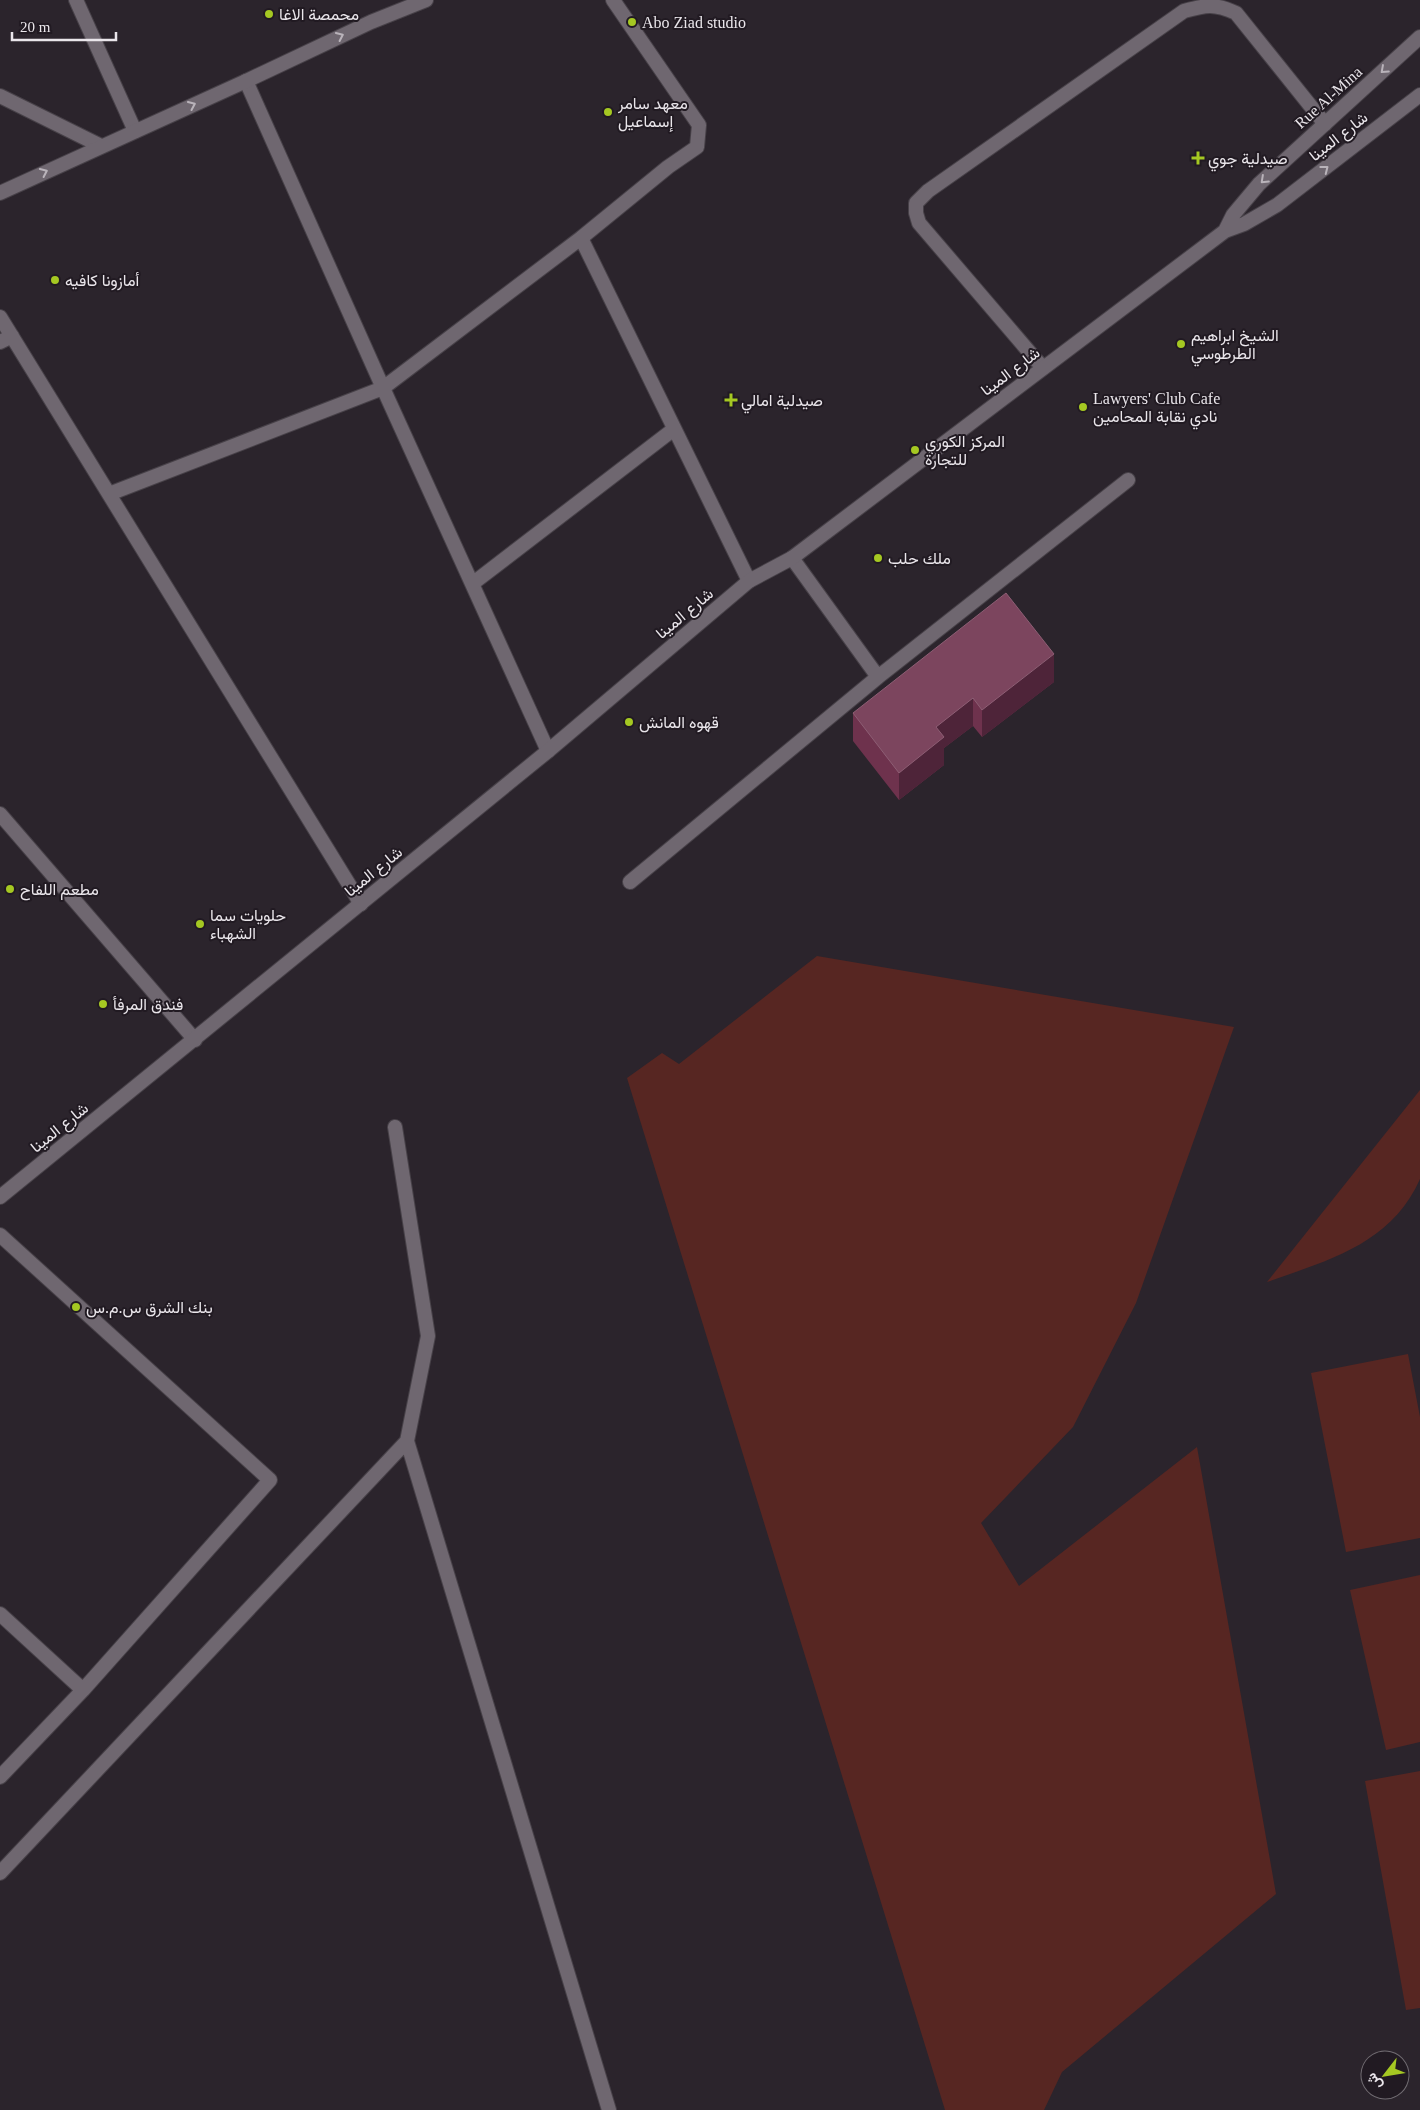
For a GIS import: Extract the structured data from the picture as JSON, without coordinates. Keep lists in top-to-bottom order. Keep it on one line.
{"streets":{"street":["Rue Al-Mina","شارع المينا"]},"crossings":[["Rue Al-Mina","شارع المينا"]],"one_way":["Rue Al-Mina"],"places":{"other":["محمصة الاغا","Abo Ziad studio","معهد سامر إسماعيل","أمازونا كافيه","الشيخ ابراهيم الطرطوسي","Lawyers' Club Cafe نادي نقابة المحامين","المركز الكوري للتجارة","ملك حلب","قهوه المانش","مطعم اللفاح","حلويات سما الشهباء","فندق المرفأ","بنك الشرق س.م.س"],"health":["صيدلية جوي","صيدلية امالي"]},"scale_bar":"20 m","north":"bottom left"}
